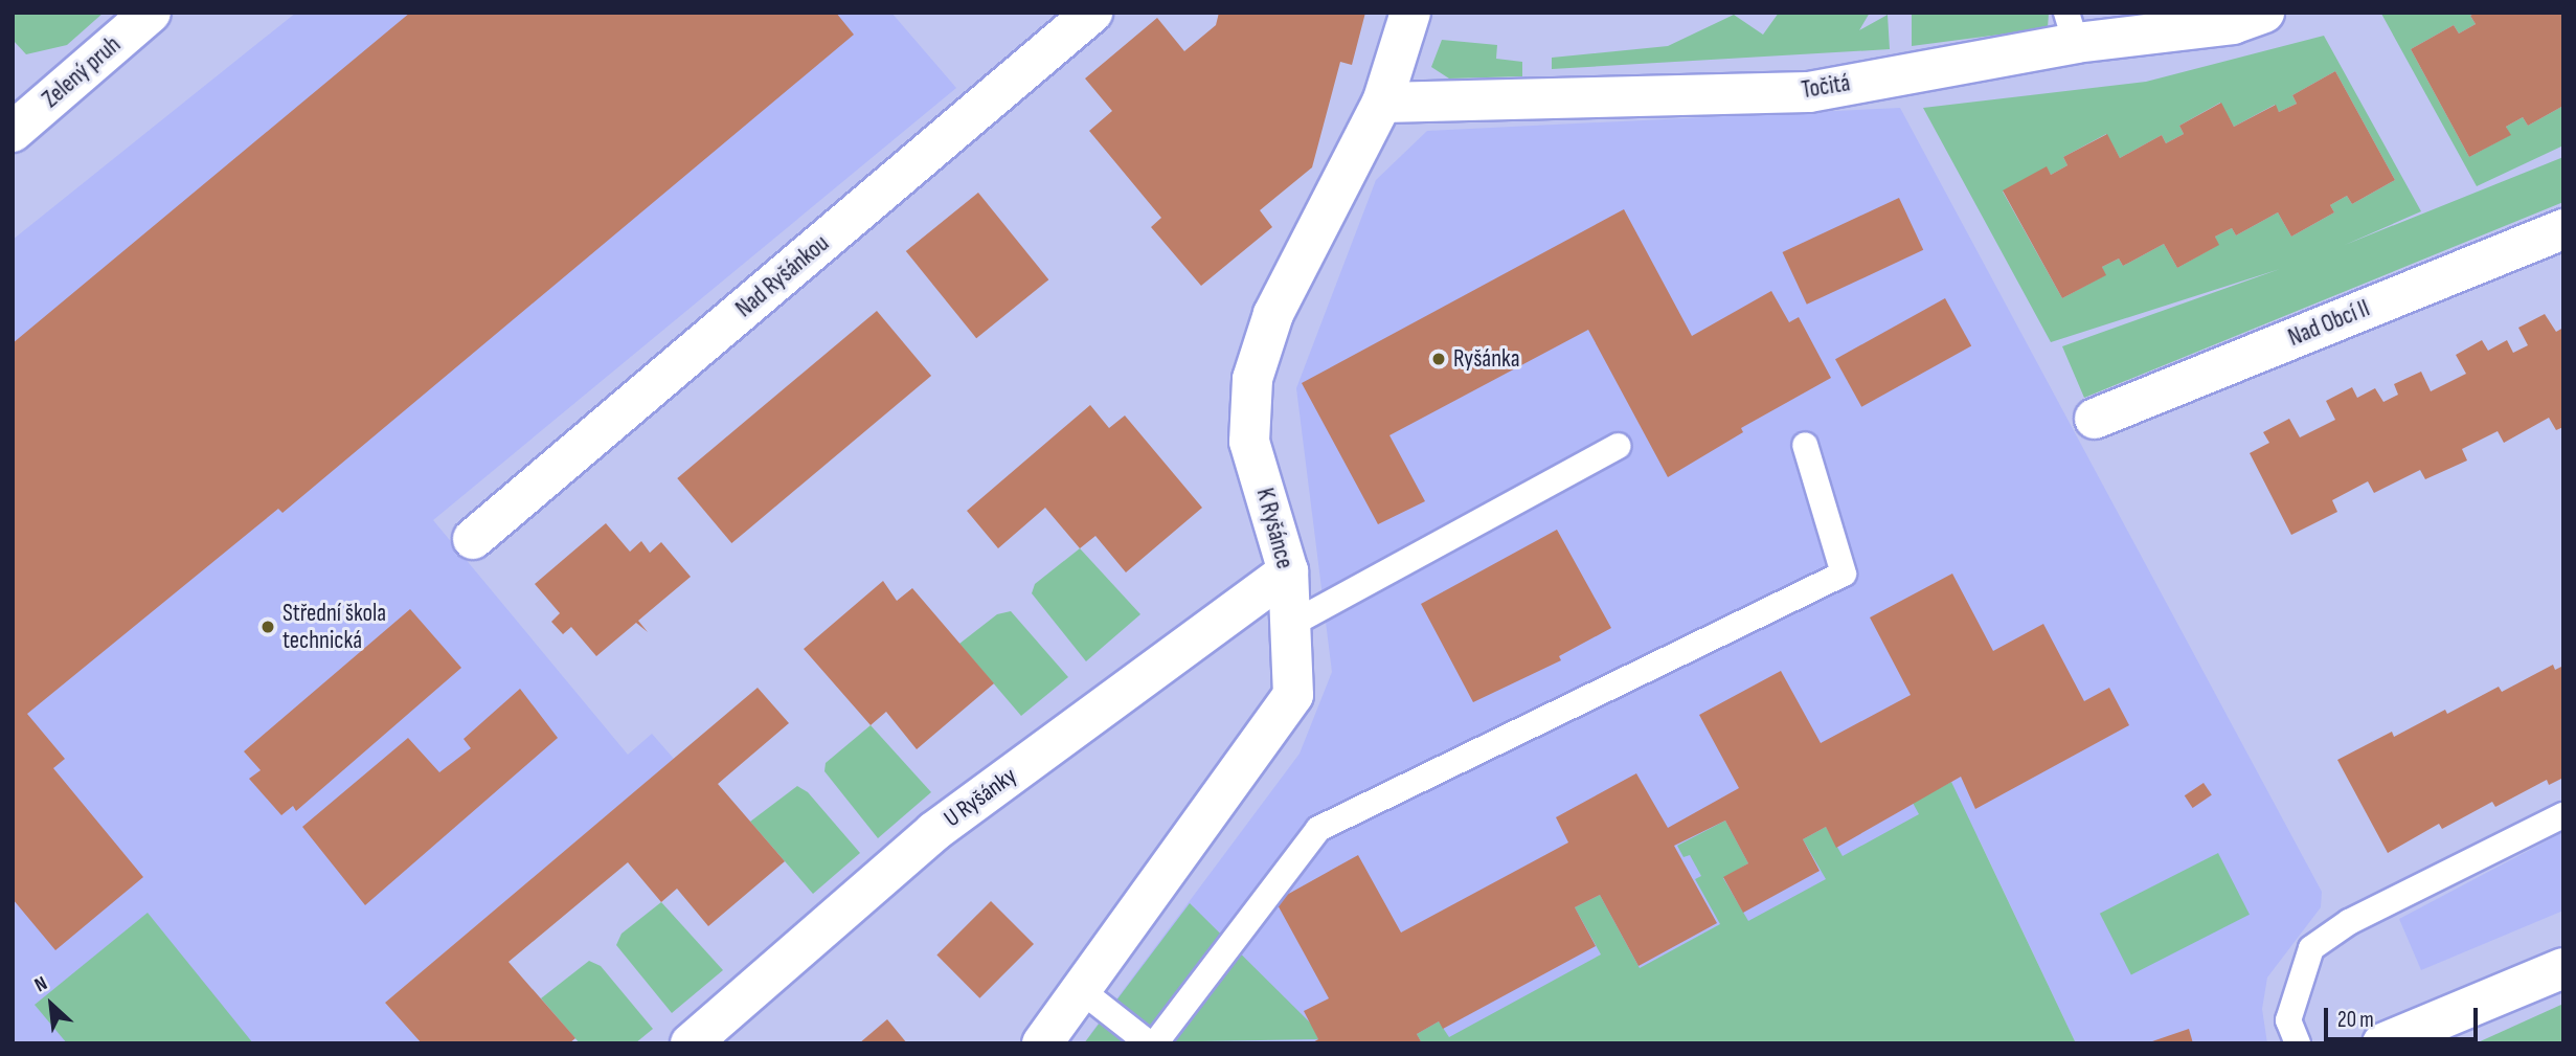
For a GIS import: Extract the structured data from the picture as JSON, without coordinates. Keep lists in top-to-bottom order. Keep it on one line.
{"streets":{"street":["Zelený pruh","Točitá","Nad Ryšánkou","Nad Obcí II","K Ryšánce","U Ryšánky"]},"crossings":[["Točitá","K Ryšánce"],["K Ryšánce","U Ryšánky"]],"places":["Ryšánka","Střední škola technická"],"scale_bar":"20 m","north":"top left"}
